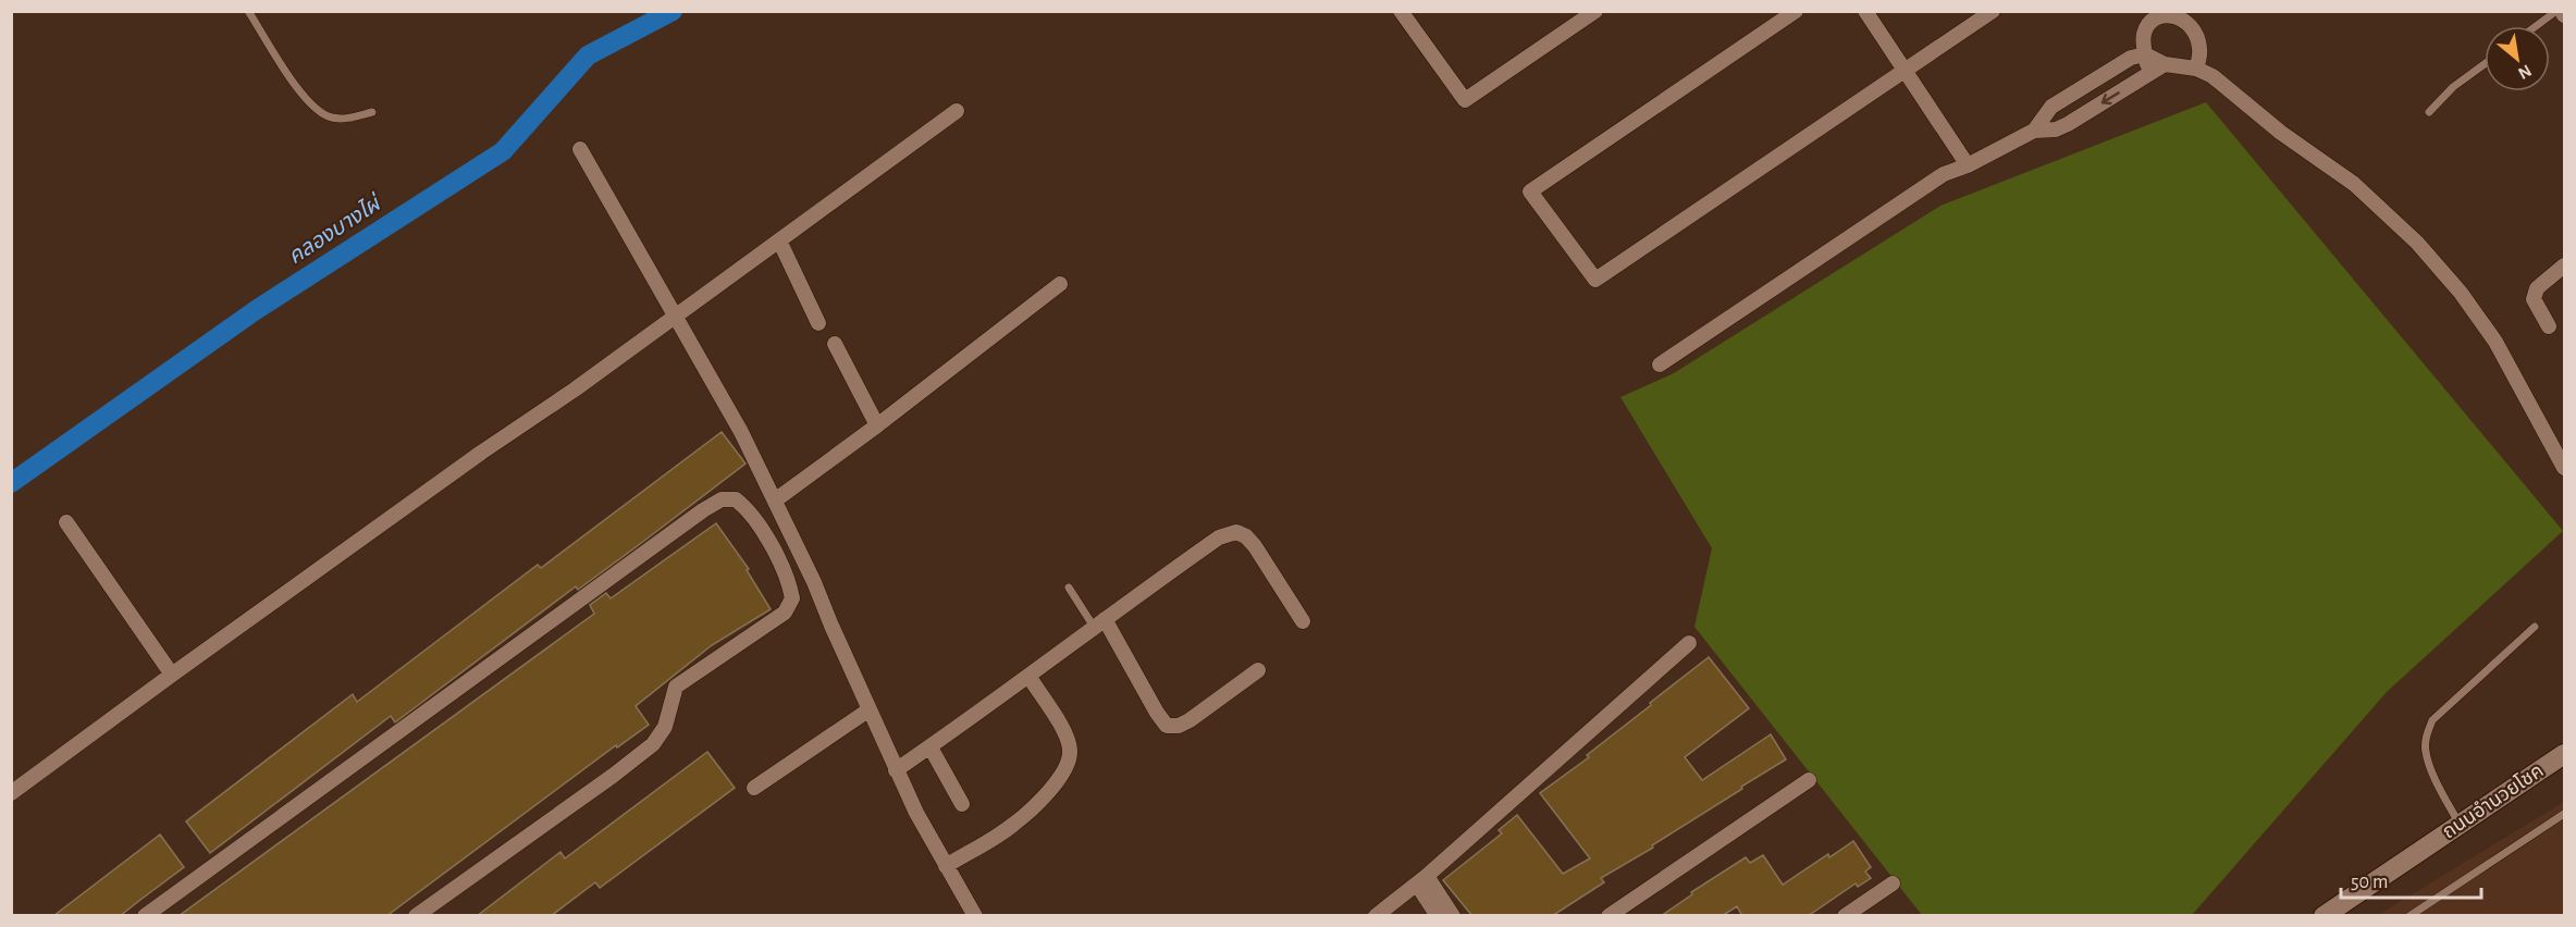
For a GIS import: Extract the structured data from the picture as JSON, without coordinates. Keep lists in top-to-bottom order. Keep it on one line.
{"streets":{"street":["ถนนอำนวยโชค"]},"water":["คลองบางไผ่"],"scale_bar":"50 m","north":"bottom right"}
